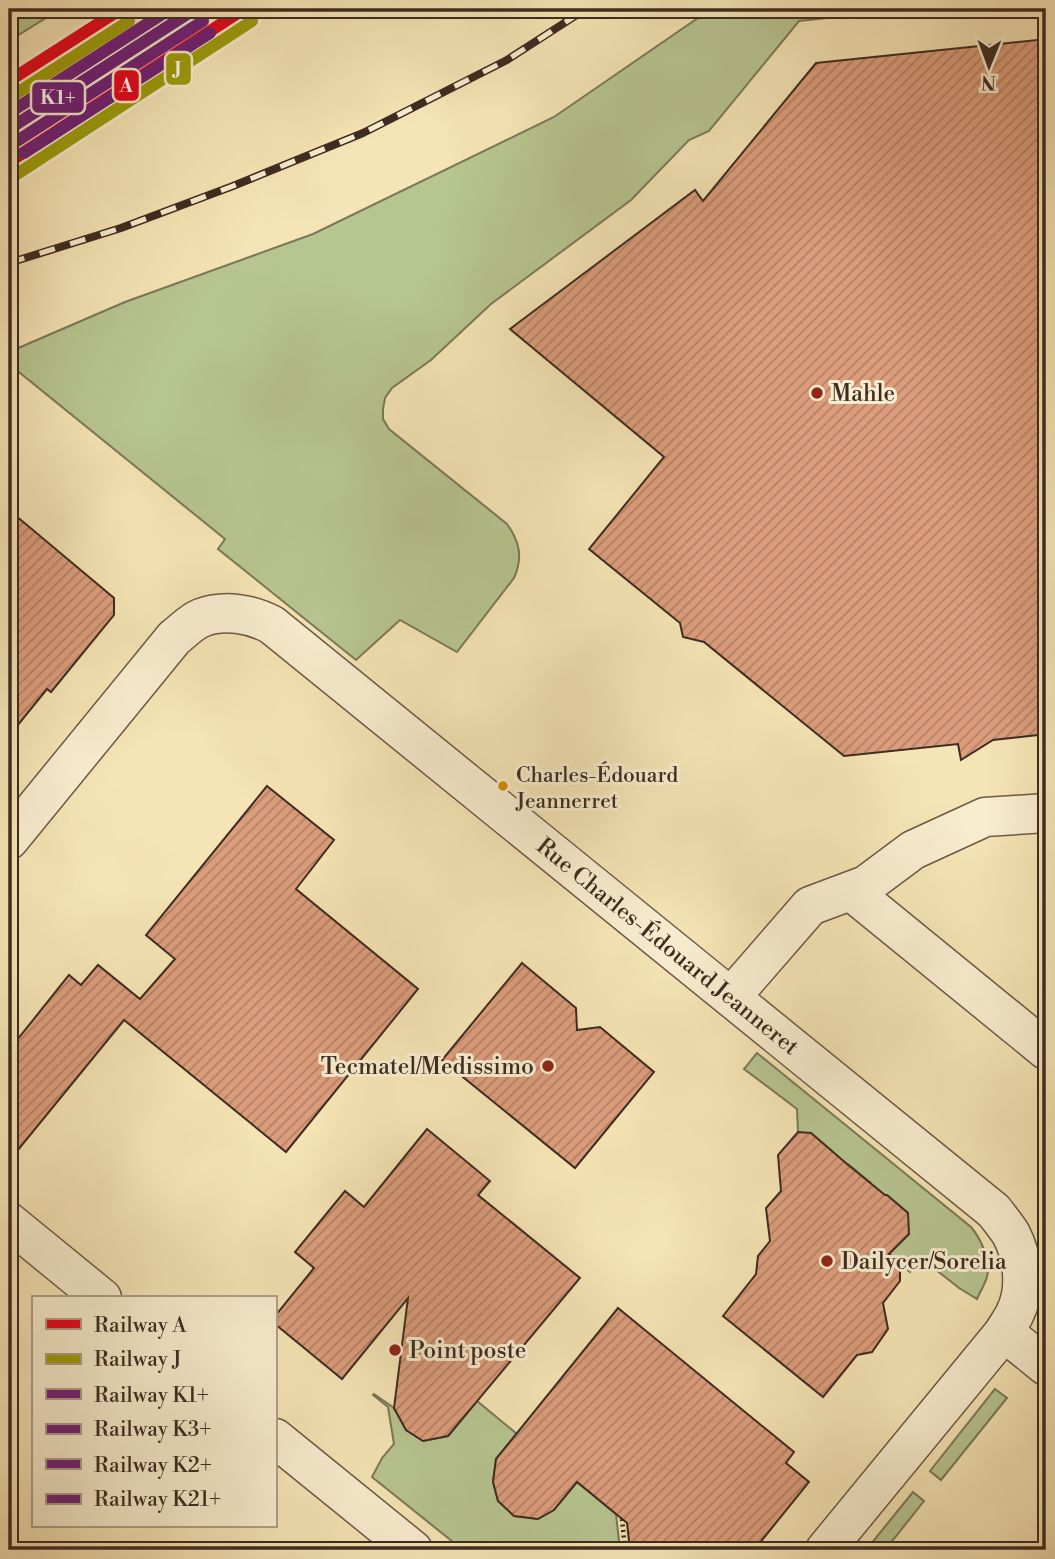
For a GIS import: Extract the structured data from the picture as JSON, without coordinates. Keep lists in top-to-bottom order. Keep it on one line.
{"streets":{"street":["Rue Charles-Édouard Jeanneret"]},"places":["Mahle","Charles-Édouard Jeannerret","Tecmatel/Medissimo","Dailycer/Sorelia","Point poste"],"lines":["rail line A","rail line K1+","rail line K2+","rail line J","rail line K3+","rail line K21+"],"legend":["Railway A","Railway J","Railway K1+","Railway K3+","Railway K2+","Railway K21+"],"north":"bottom"}
